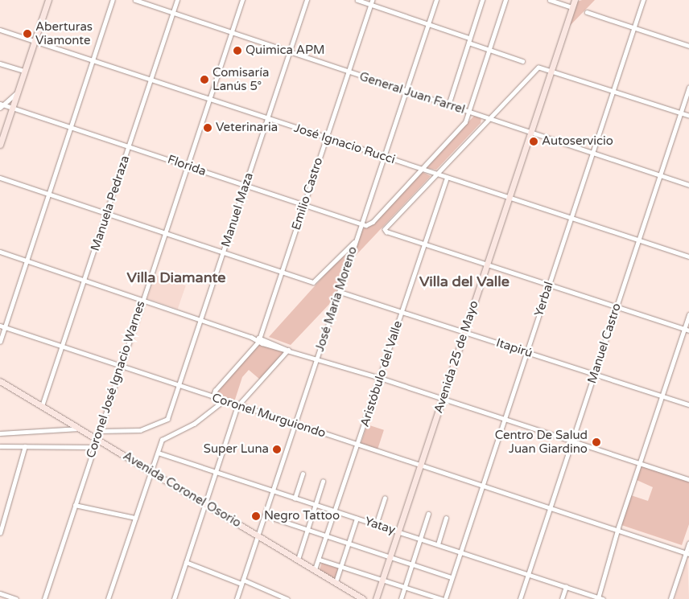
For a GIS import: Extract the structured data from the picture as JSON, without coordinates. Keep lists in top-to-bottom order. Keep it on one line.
{"streets":{"main road":["Avenida 25 de Mayo","Avenida Coronel Osorio"],"street":["General Juan Farrel","José Ignacio Rucci","Florida","Emilio Castro","Manuela Pedraza","Manuel Maza","José María Moreno","Yerbal","Manuel Castro","Itapirú","Aristóbulo del Valle","Coronel José Ignacio Warnes","Coronel Murguiondo","Yatay"]},"crossings":[["General Juan Farrel","Emilio Castro"],["General Juan Farrel","Manuela Pedraza"],["General Juan Farrel","Manuel Maza"],["General Juan Farrel","José María Moreno"],["General Juan Farrel","Yerbal"],["General Juan Farrel","Manuel Castro"],["General Juan Farrel","Avenida 25 de Mayo"],["General Juan Farrel","Coronel José Ignacio Warnes"],["José Ignacio Rucci","Emilio Castro"],["José Ignacio Rucci","Manuela Pedraza"],["José Ignacio Rucci","Manuel Maza"],["José Ignacio Rucci","José María Moreno"],["José Ignacio Rucci","Yerbal"],["José Ignacio Rucci","Manuel Castro"],["José Ignacio Rucci","Avenida 25 de Mayo"],["José Ignacio Rucci","Aristóbulo del Valle"],["José Ignacio Rucci","Coronel José Ignacio Warnes"],["Florida","Emilio Castro"],["Florida","Manuela Pedraza"],["Florida","Manuel Maza"],["Florida","José María Moreno"],["Florida","Coronel José Ignacio Warnes"],["Manuela Pedraza","Coronel Murguiondo"],["Manuela Pedraza","Avenida Coronel Osorio"],["Manuel Maza","Coronel José Ignacio Warnes"],["Manuel Maza","Coronel Murguiondo"],["José María Moreno","Itapirú"],["José María Moreno","Coronel Murguiondo"],["José María Moreno","Avenida Coronel Osorio"],["José María Moreno","Yatay"],["Yerbal","Itapirú"],["Yerbal","Coronel Murguiondo"],["Yerbal","Yatay"],["Manuel Castro","Itapirú"],["Manuel Castro","Coronel Murguiondo"],["Manuel Castro","Yatay"],["Itapirú","Avenida 25 de Mayo"],["Itapirú","Aristóbulo del Valle"],["Avenida 25 de Mayo","Coronel Murguiondo"],["Avenida 25 de Mayo","Yatay"],["Aristóbulo del Valle","Coronel Murguiondo"],["Aristóbulo del Valle","Avenida Coronel Osorio"],["Aristóbulo del Valle","Yatay"],["Coronel José Ignacio Warnes","Coronel Murguiondo"],["Coronel José Ignacio Warnes","Avenida Coronel Osorio"]],"districts":["Villa Diamante","Villa del Valle"],"places":["Aberturas Viamonte","Quimica APM","Comisaría Lanús 5°","Veterinaria","Autoservicio","Centro De Salud Juan Giardino","Super Luna","Negro Tattoo"]}
